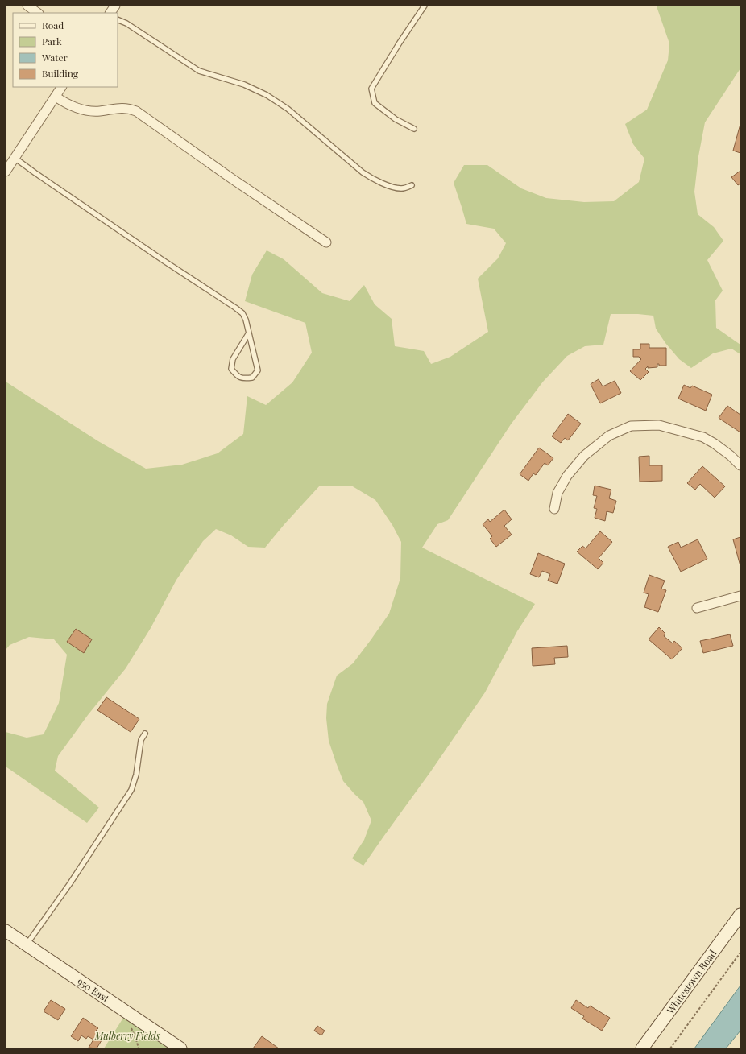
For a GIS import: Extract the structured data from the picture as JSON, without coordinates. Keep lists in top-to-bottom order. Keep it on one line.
{"streets":{"street":["Whitestown Road","950 East"]},"parks":["Mulberry Fields"],"legend":["Road","Park","Water","Building"]}
